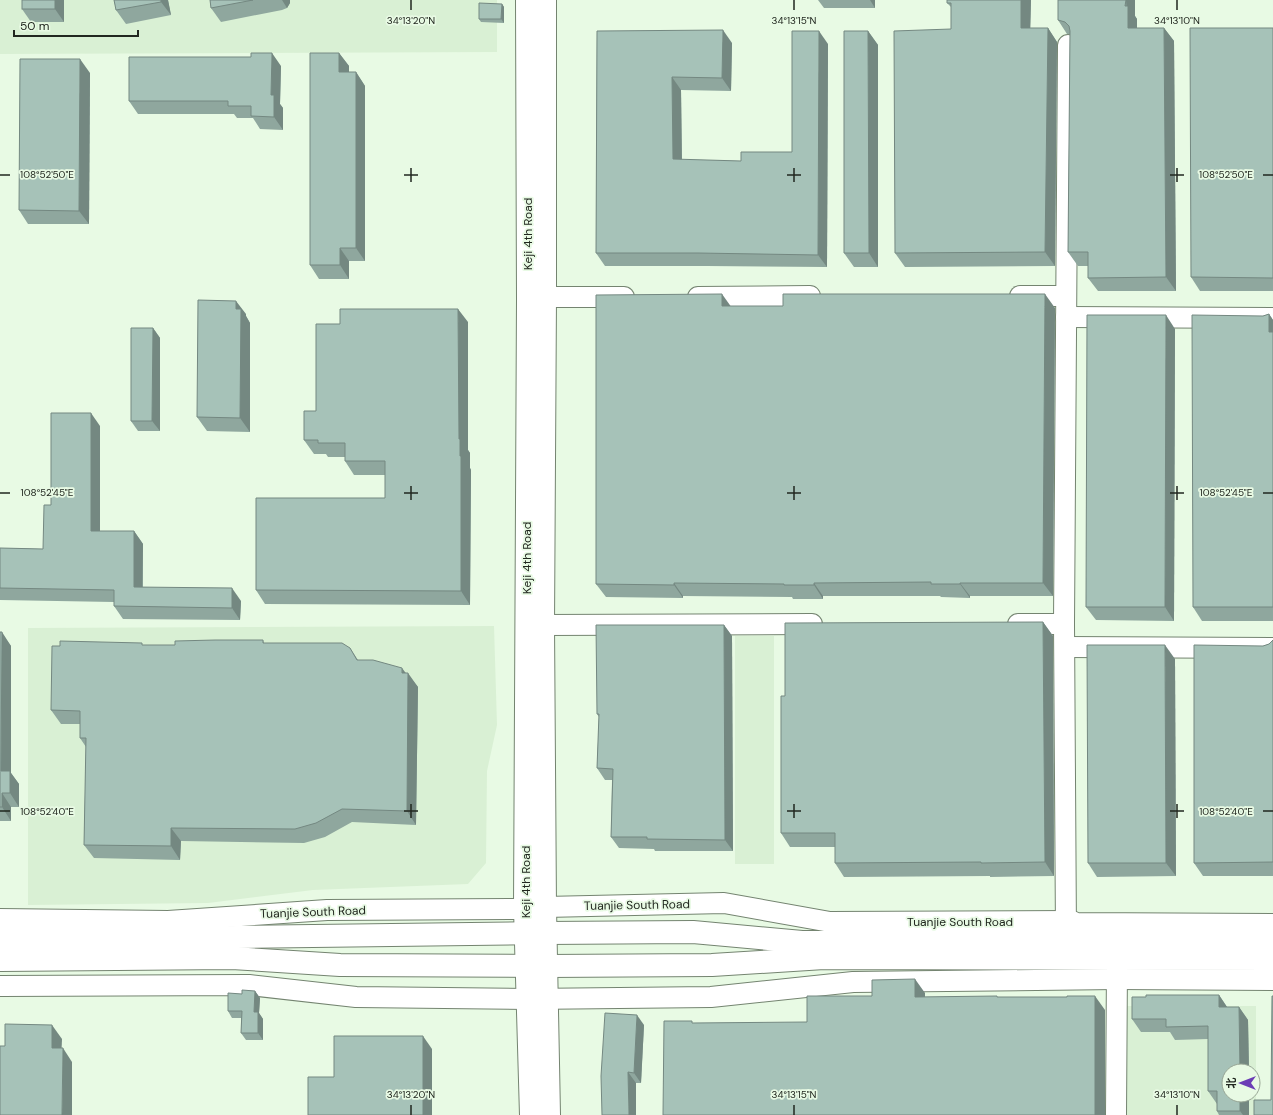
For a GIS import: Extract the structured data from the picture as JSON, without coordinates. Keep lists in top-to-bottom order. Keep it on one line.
{"streets":{"main road":["Keji 4th Road","Tuanjie South Road"]},"crossings":[["Keji 4th Road","Tuanjie South Road"]],"scale_bar":"50 m","north":"left","coordinates":["34°13'20\"N","34°13'15\"N","34°13'10\"N","108°52'50\"E","108°52'45\"E","108°52'40\"E"]}
